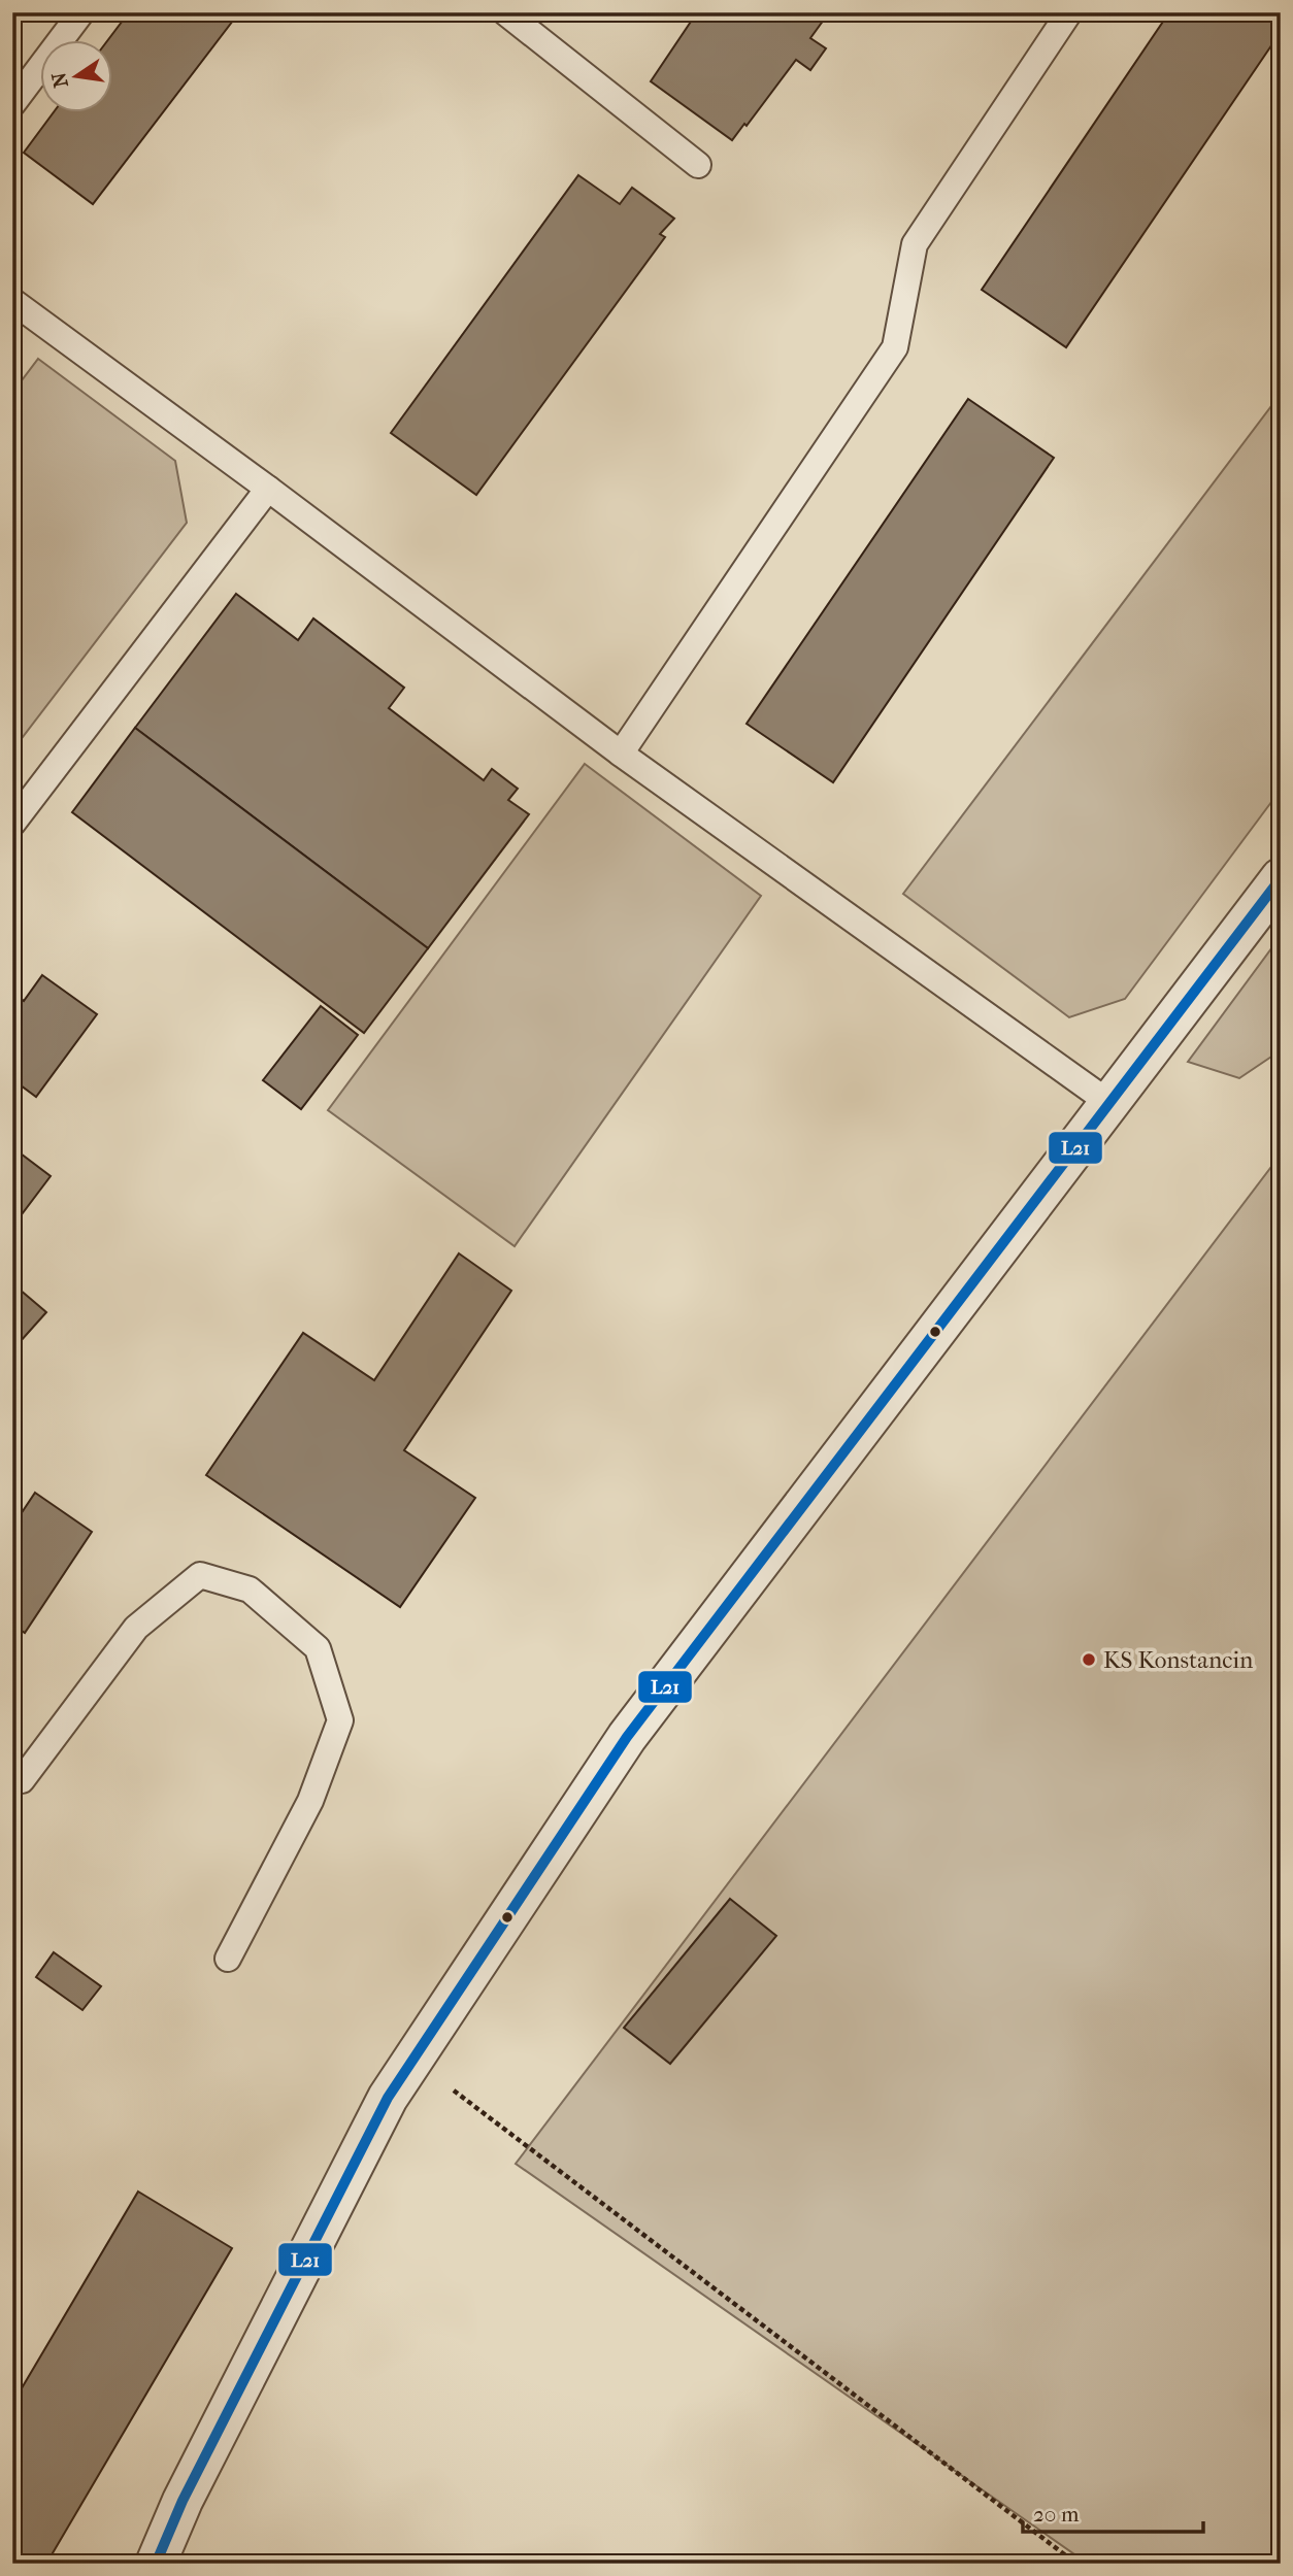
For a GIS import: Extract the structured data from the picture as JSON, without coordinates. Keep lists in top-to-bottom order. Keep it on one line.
{"places":["KS Konstancin"],"lines":["transit line L21"],"scale_bar":"20 m","north":"left"}
